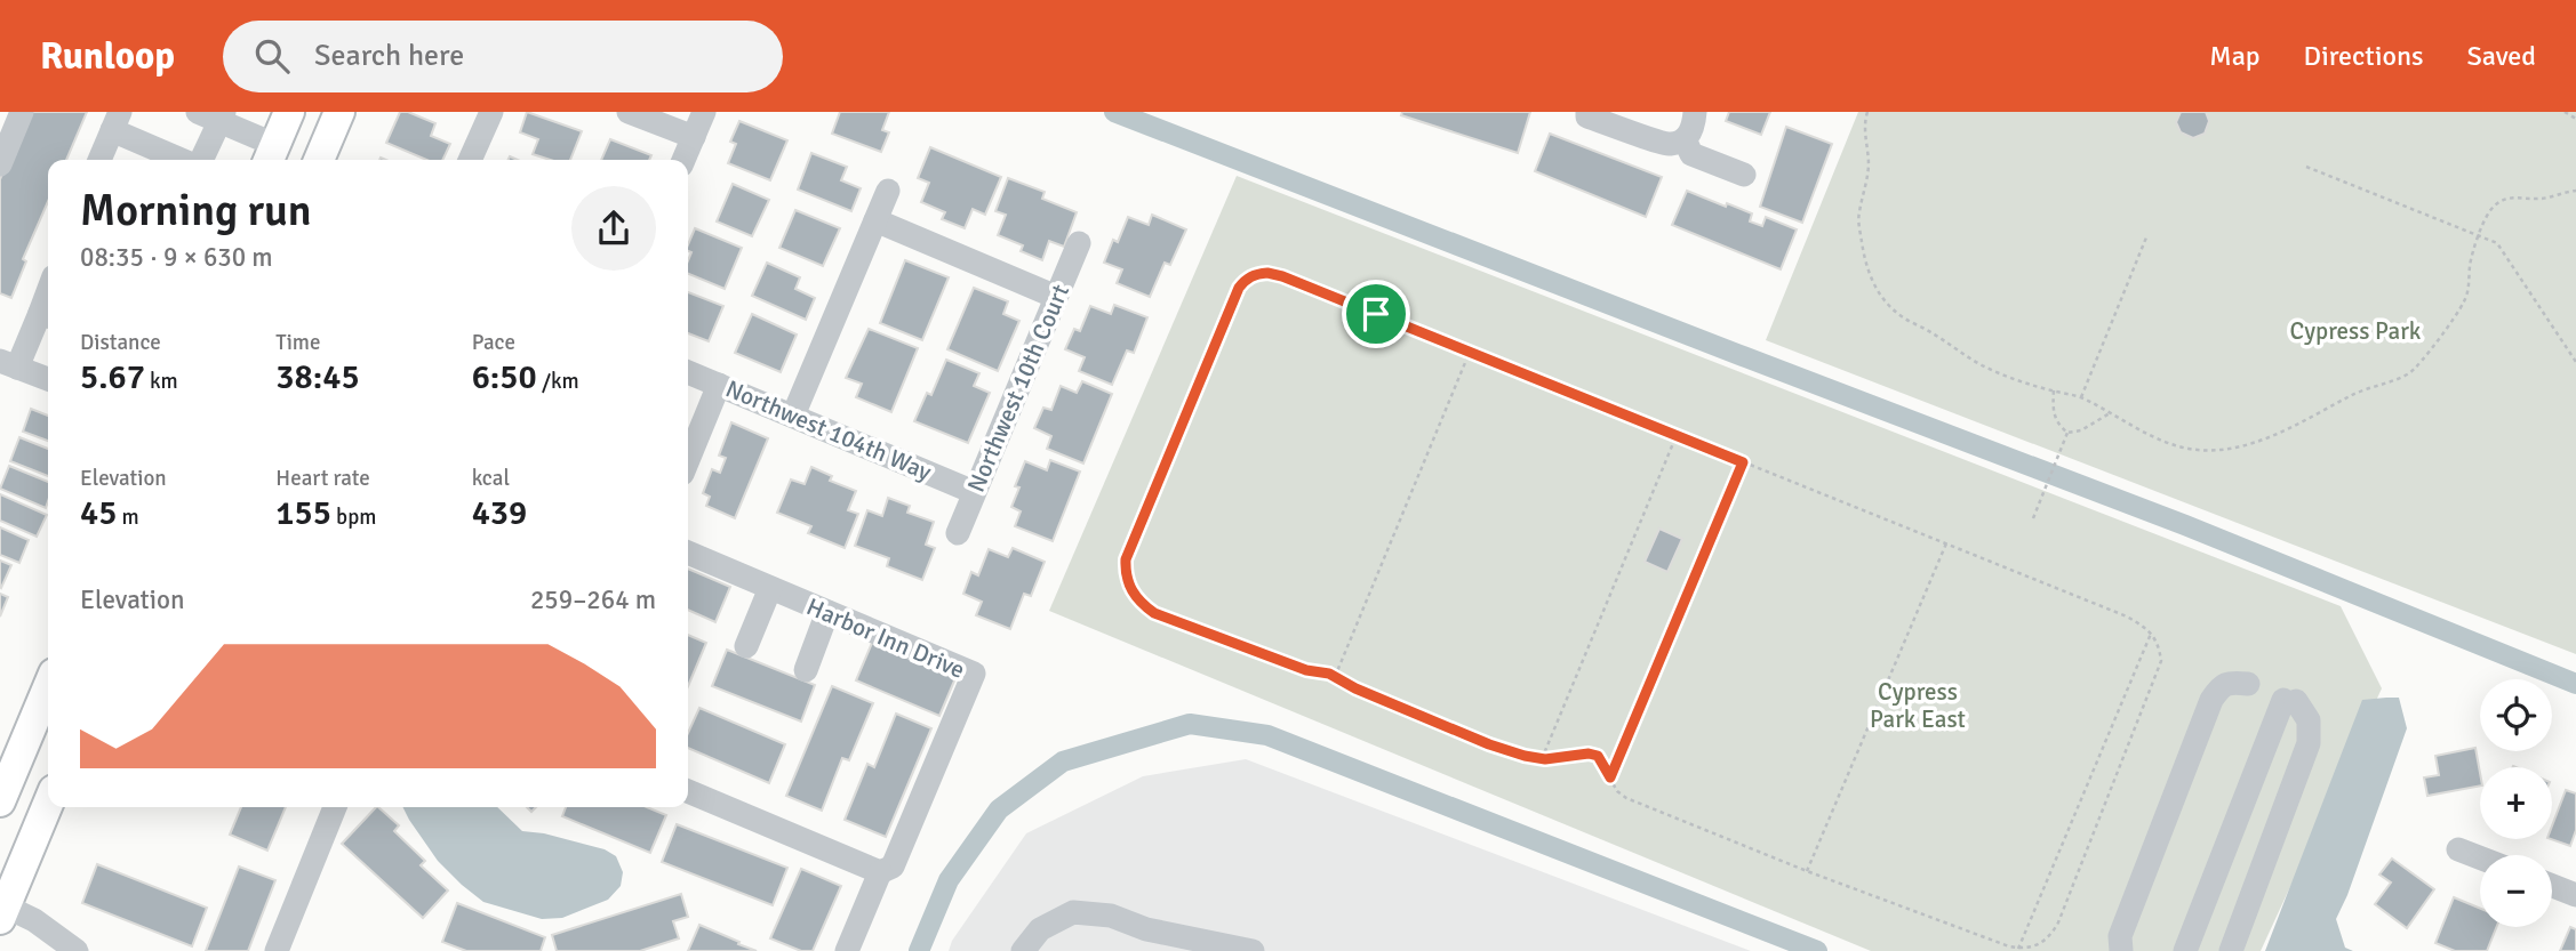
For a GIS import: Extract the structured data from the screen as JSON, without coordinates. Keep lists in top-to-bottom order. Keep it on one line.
{"streets":{"street":["Northwest 10th Court","Northwest 104th Way","Harbor Inn Drive"]},"crossings":[["Northwest 10th Court","Northwest 104th Way"]],"parks":["Cypress Park","Cypress Park East"],"page":{"header":"Runloop","search":"Search here","nav":["Map","Directions","Saved"],"heading":["Morning run","08:35 · 9 × 630 m"],"stats":[["Distance","5.67 km"],["Time","38:45"],["Pace","6:50 /km"],["Elevation","45 m"],["Heart rate","155 bpm"],["kcal","439"]],"chart":["Elevation","259–264 m"],"map_buttons":["+","−"]}}
